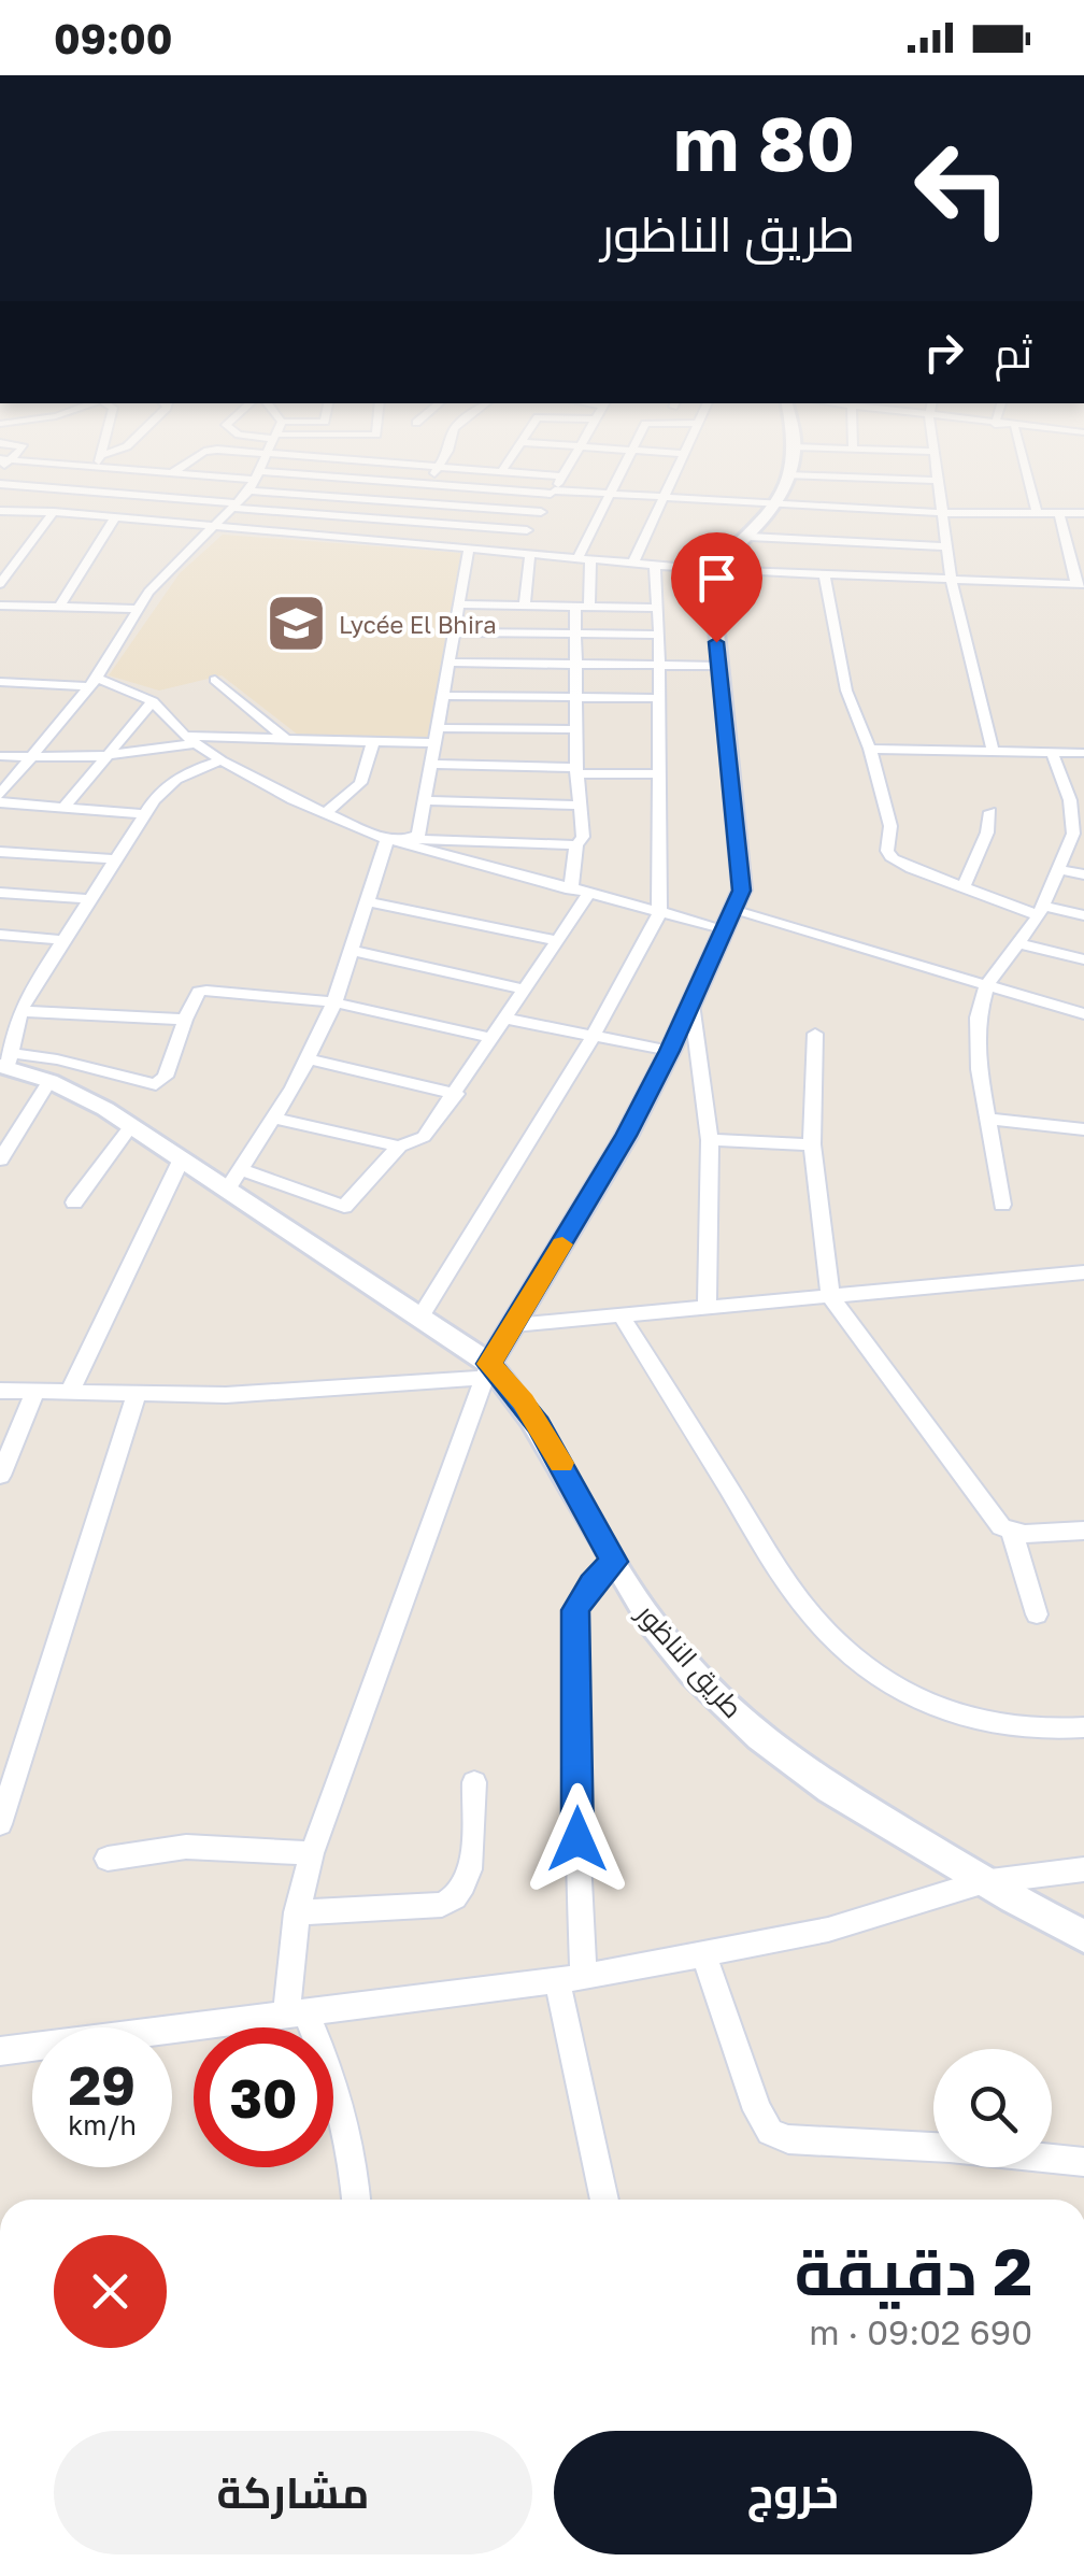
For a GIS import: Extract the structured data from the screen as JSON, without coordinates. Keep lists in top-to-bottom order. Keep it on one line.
{"streets":{"street":["طريق الناظور"]},"places":{"school or university":["Lycée El Bhira"]},"page":{"status":"09:00","turn":["80 m","طريق الناظور"],"then":"ثم","speed":"29 km/h","limit":"30","heading":["2 دقيقة","690 m · 09:02"],"buttons":["خروج","مشاركة"]}}
